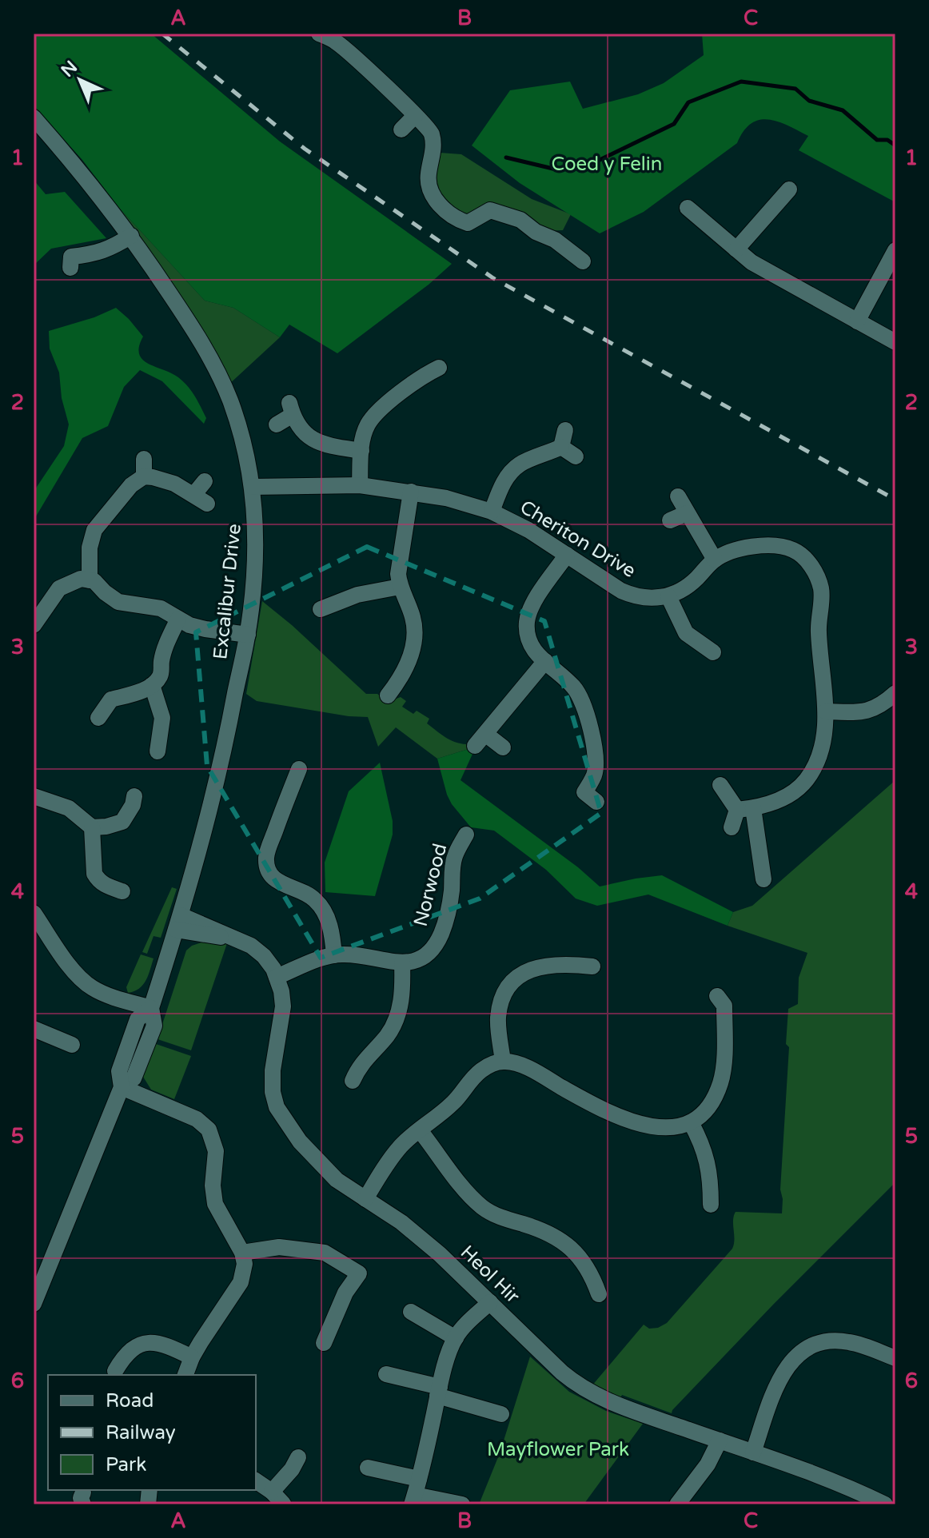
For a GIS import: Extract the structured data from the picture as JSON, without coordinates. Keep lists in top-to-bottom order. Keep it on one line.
{"streets":{"street":["Cheriton Drive","Excalibur Drive","Norwood","Heol Hir"]},"crossings":[["Cheriton Drive","Excalibur Drive"],["Excalibur Drive","Heol Hir"]],"parks":["Coed y Felin","Mayflower Park"],"legend":["Road","Railway","Park"],"north":"top left","grid":{"columns":["A","B","C"],"rows":["1","2","3","4","5","6"]}}
